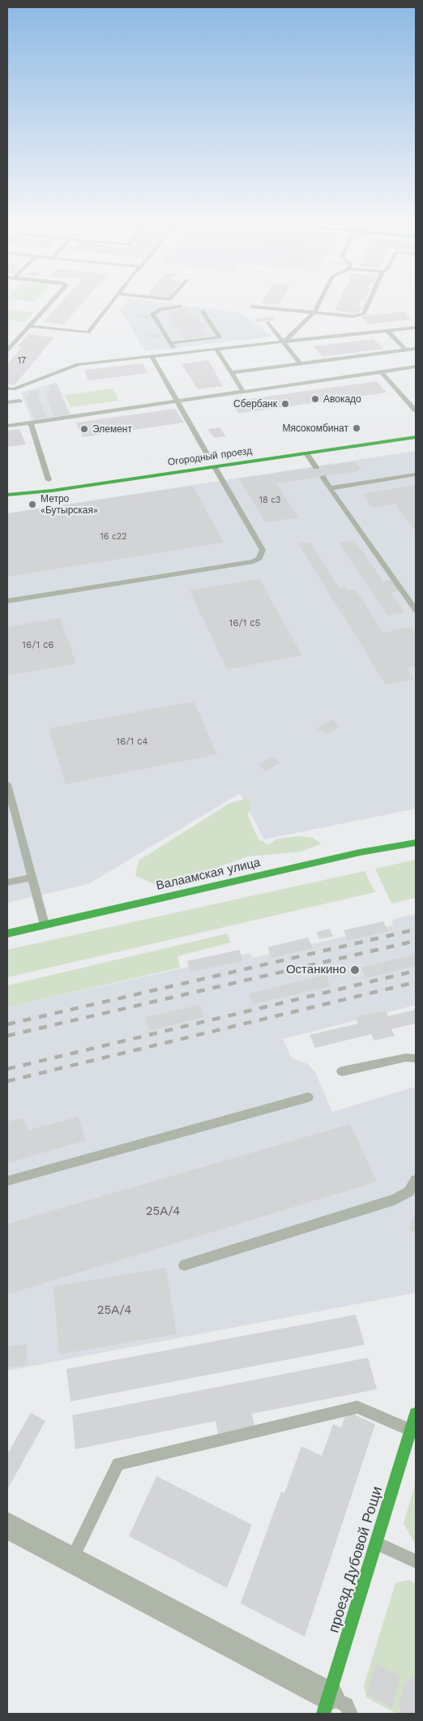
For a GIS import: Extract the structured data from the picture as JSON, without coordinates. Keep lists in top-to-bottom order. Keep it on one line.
{"streets":{"main road":["Огородный проезд","Валаамская улица","проезд Дубовой Рощи"]},"places":["Авокадо","Сбербанк","Мясокомбинат","Элемент","Метро «Бутырская»","Останкино"],"house_numbers":["17","18 с3","16 с22","16/1 с5","16/1 с6","16/1 с4","25А/4","25А/4"]}
